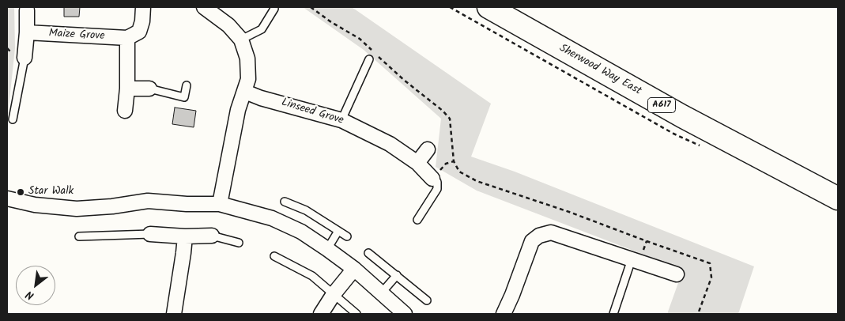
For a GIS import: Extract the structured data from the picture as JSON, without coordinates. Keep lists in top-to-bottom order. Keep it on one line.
{"streets":{"highway":["Sherwood Way East","A617"],"street":["Maize Grove","Linseed Grove"]},"places":["Star Walk"],"north":"bottom left"}
